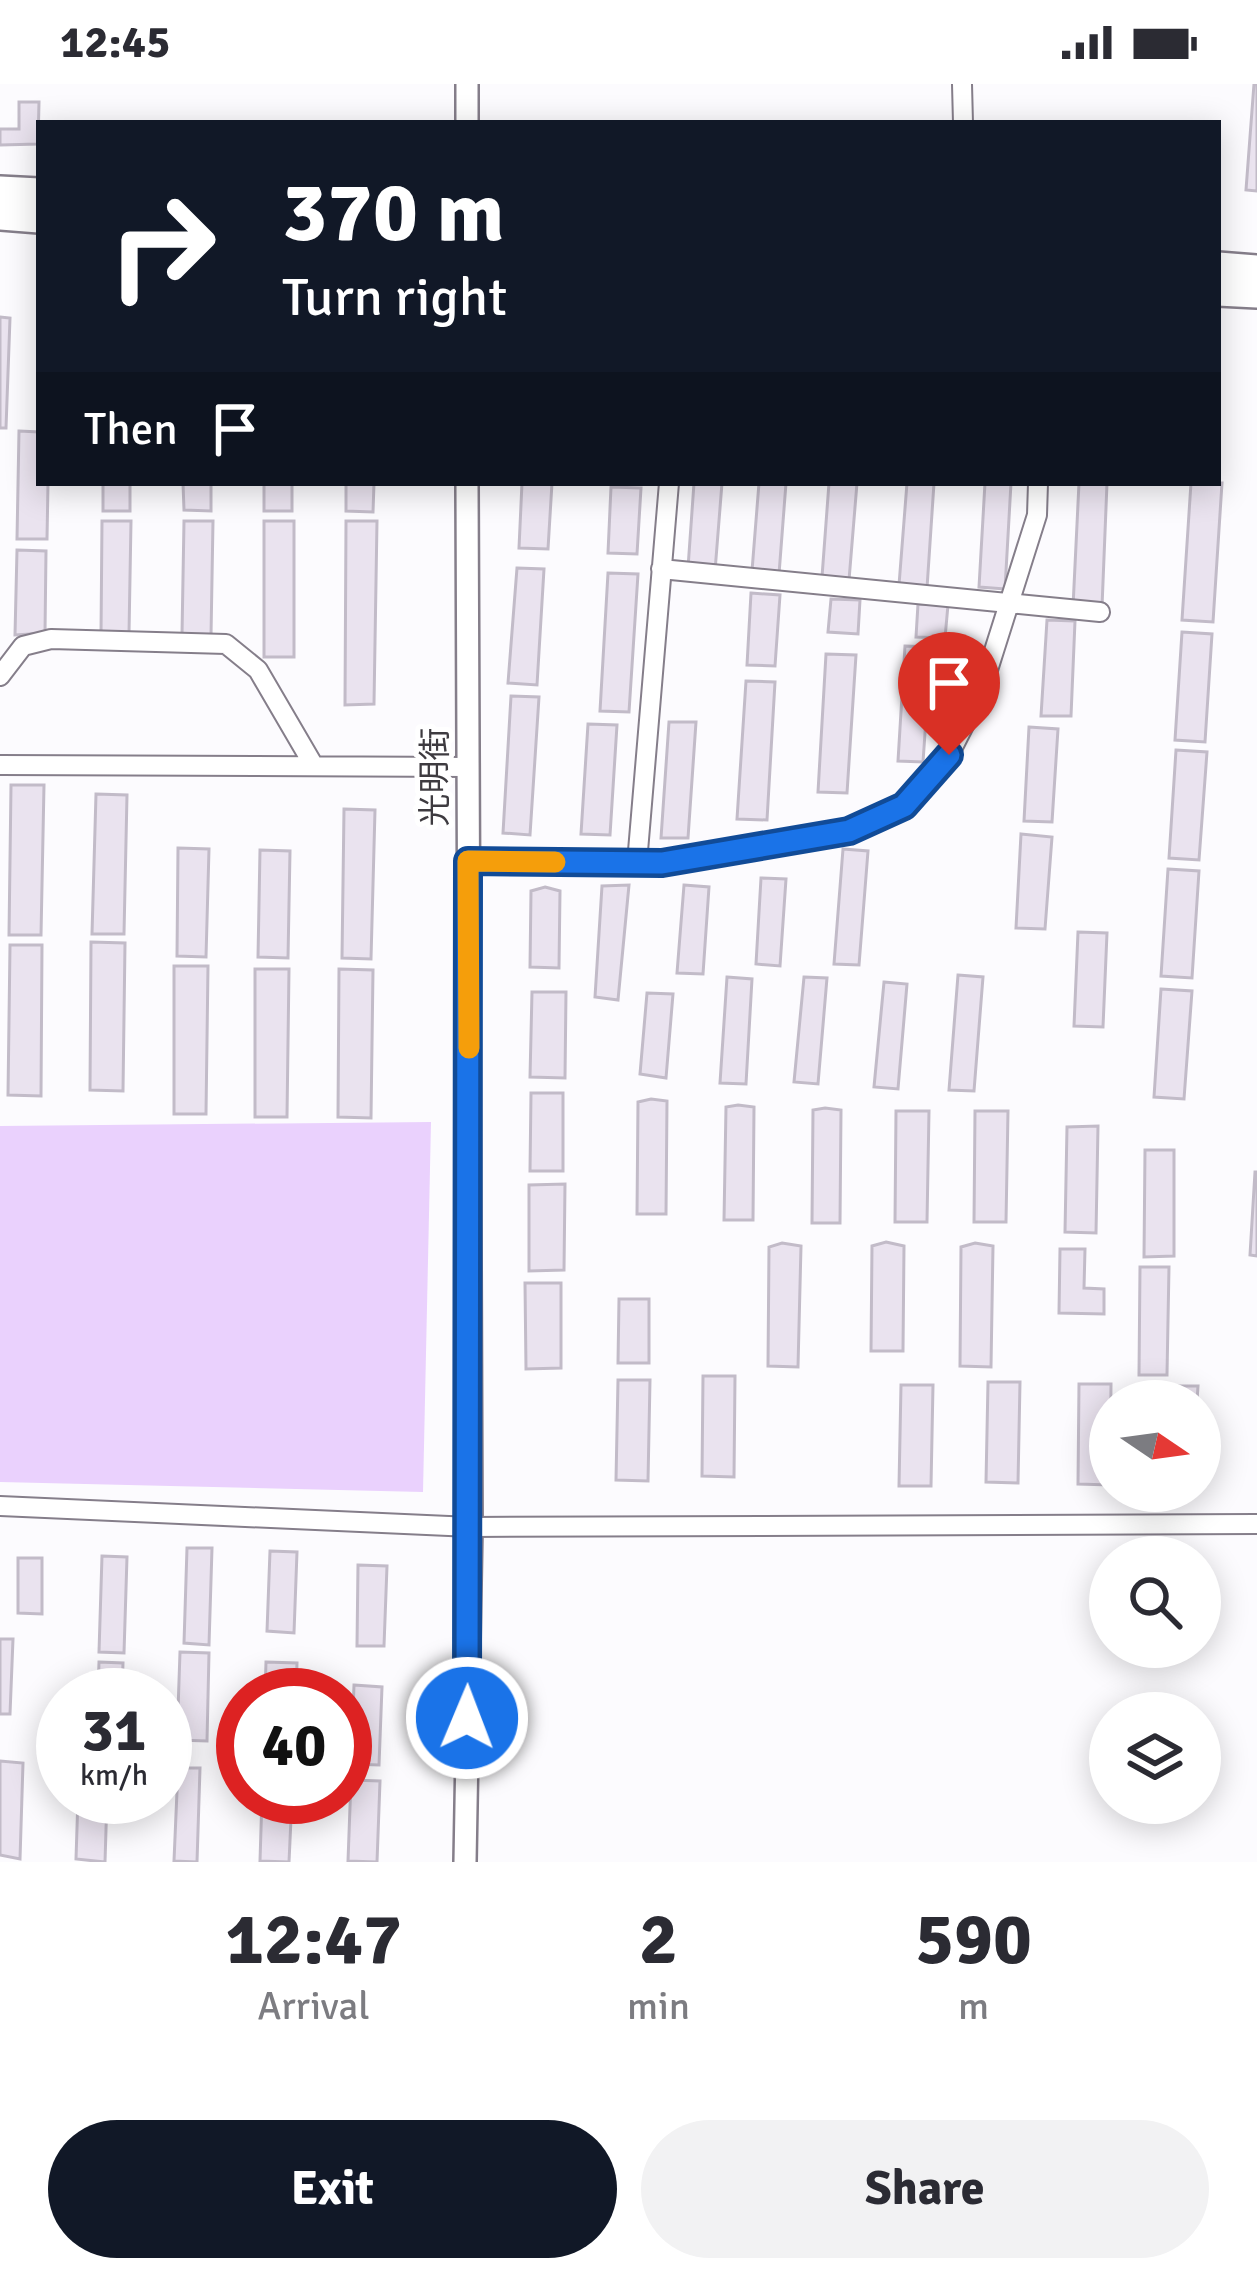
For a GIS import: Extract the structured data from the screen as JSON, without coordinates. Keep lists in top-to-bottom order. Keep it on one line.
{"streets":{"street":["光明街"]},"north":"right","page":{"status":"12:45","turn":["370 m","Turn right"],"then":"Then","speed":"31 km/h","limit":"40","eta":["12:47","Arrival","2","min","590","m"],"buttons":["Exit","Share"]}}
